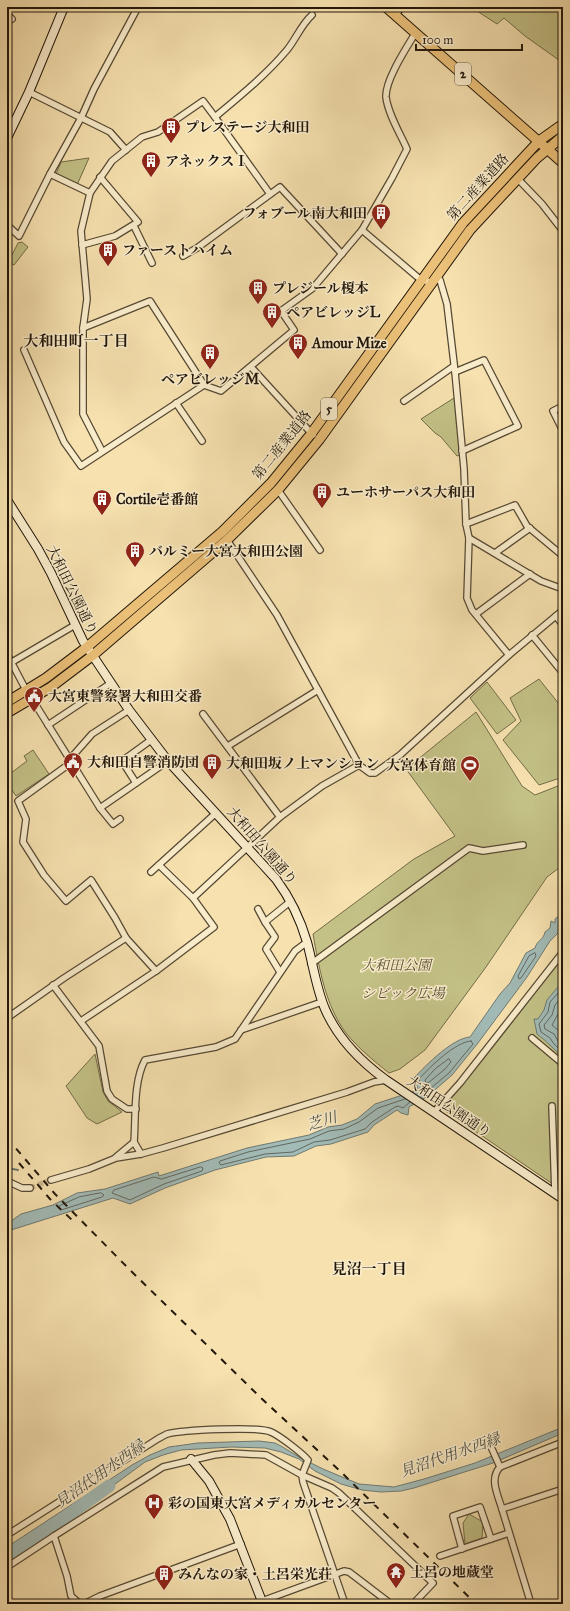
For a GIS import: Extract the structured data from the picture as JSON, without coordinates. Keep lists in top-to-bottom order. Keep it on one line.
{"streets":{"main road":["2","第二産業道路","5"],"street":["大和田公園通り"]},"crossings":[["2","第二産業道路"],["第二産業道路","大和田公園通り"]],"districts":["大和田町一丁目","見沼一丁目"],"water":["芝川","見沼代用水西縁"],"parks":["大和田公園","シビック広場"],"places":{"building":["プレステージ大和田","アネックスⅠ","フォブール南大和田","ファーストハイム","プレジール榎本","ペアビレッジL","Amour Mize","ペアビレッジM","ユーホサーパス大和田","Cortile壱番館","バルミー大宮大和田公園","大和田坂ノ上マンション","みんなの家・土呂栄光荘"],"public building":["大宮東警察署大和田交番","大和田自警消防団"],"sports":["大宮体育館"],"hospital":["彩の国東大宮メディカルセンター"],"temple":["土呂の地蔵堂"]},"scale_bar":"100 m"}
